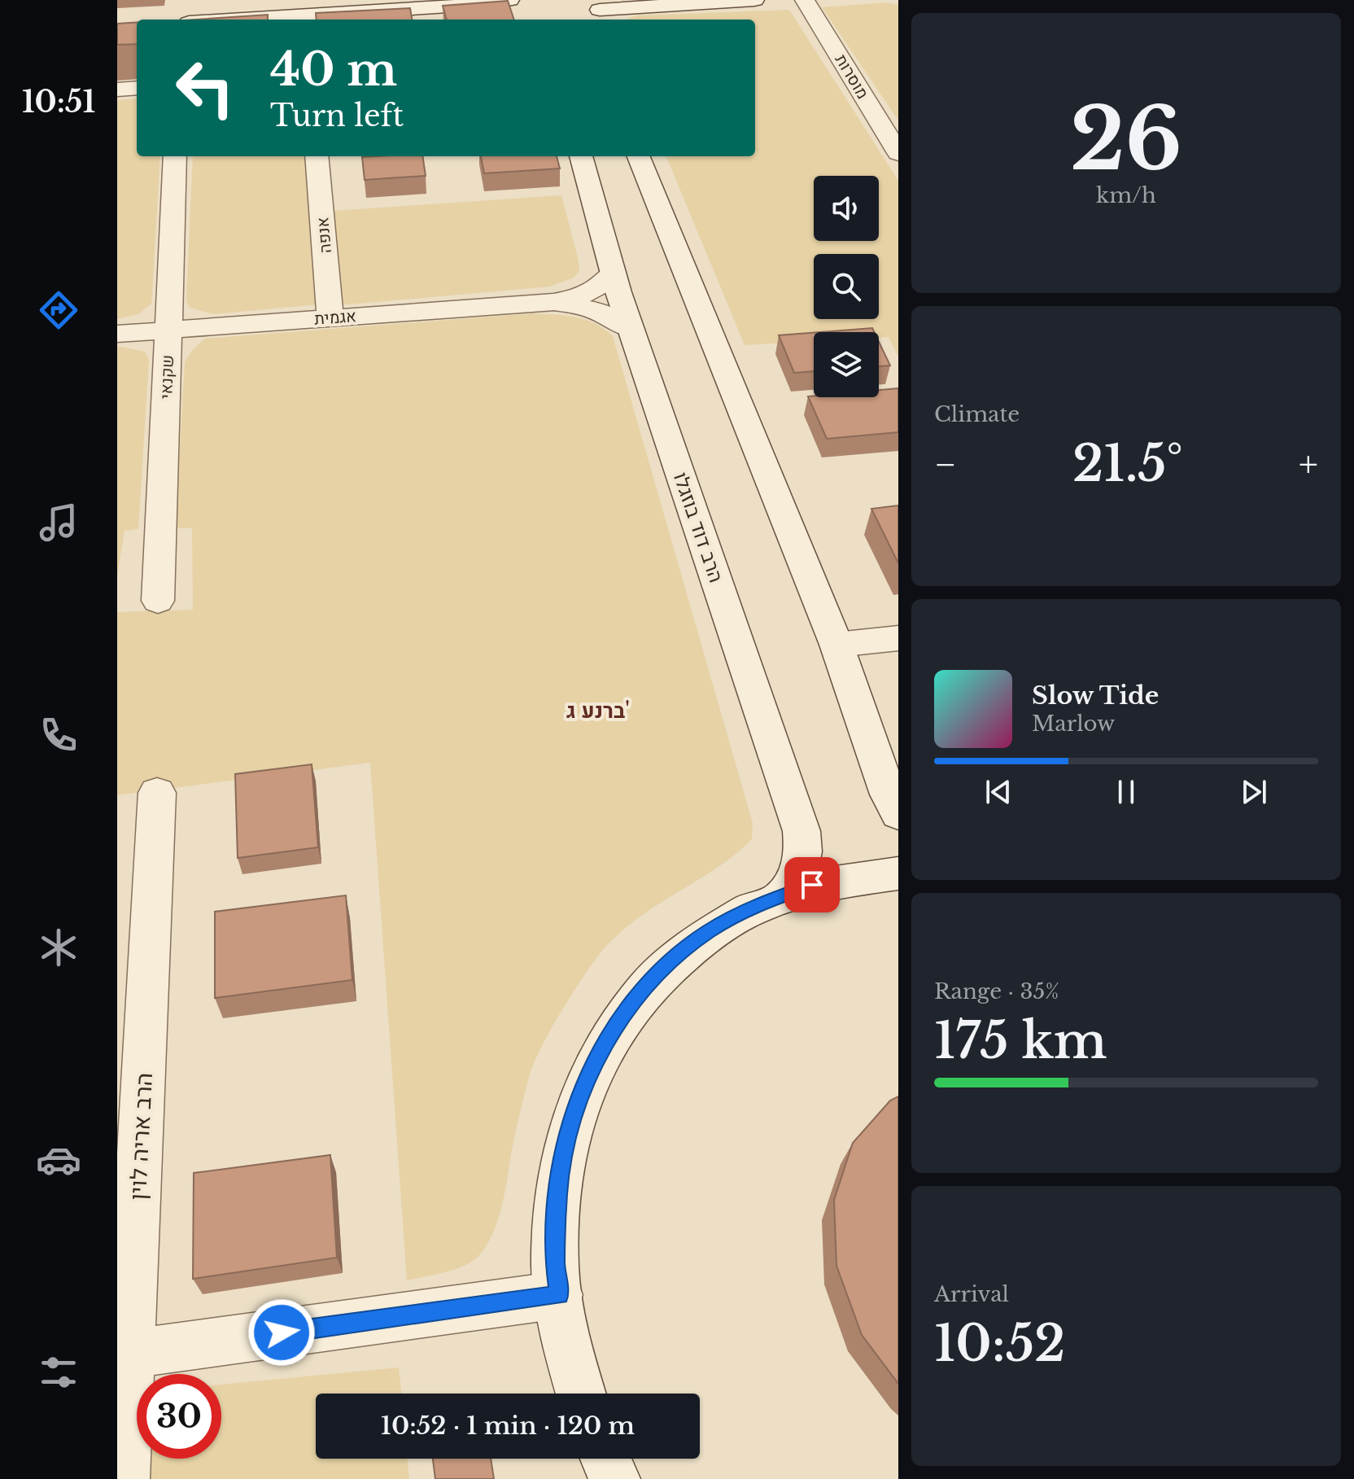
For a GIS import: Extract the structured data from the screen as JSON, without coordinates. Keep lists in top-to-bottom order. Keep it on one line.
{"streets":{"street":["מוסרות","אנפה","אגמית","שקנאי","הרב דוד בוזגלו","הרב אריה לוין"]},"crossings":[["אנפה","אגמית"],["אגמית","שקנאי"],["אגמית","הרב דוד בוזגלו"]],"districts":["ברנע ג'"],"page":{"tabs":"10:51","tile":[["26","km/h"],"Climate",["Range · 35%","175 km"],["Arrival","10:52"]],"turn":["40 m","Turn left"],"heat":["−","21.5°","+"],"song":["Slow Tide","Marlow"],"limit":"30","trip":"10:52 · 1 min · 120 m"}}
